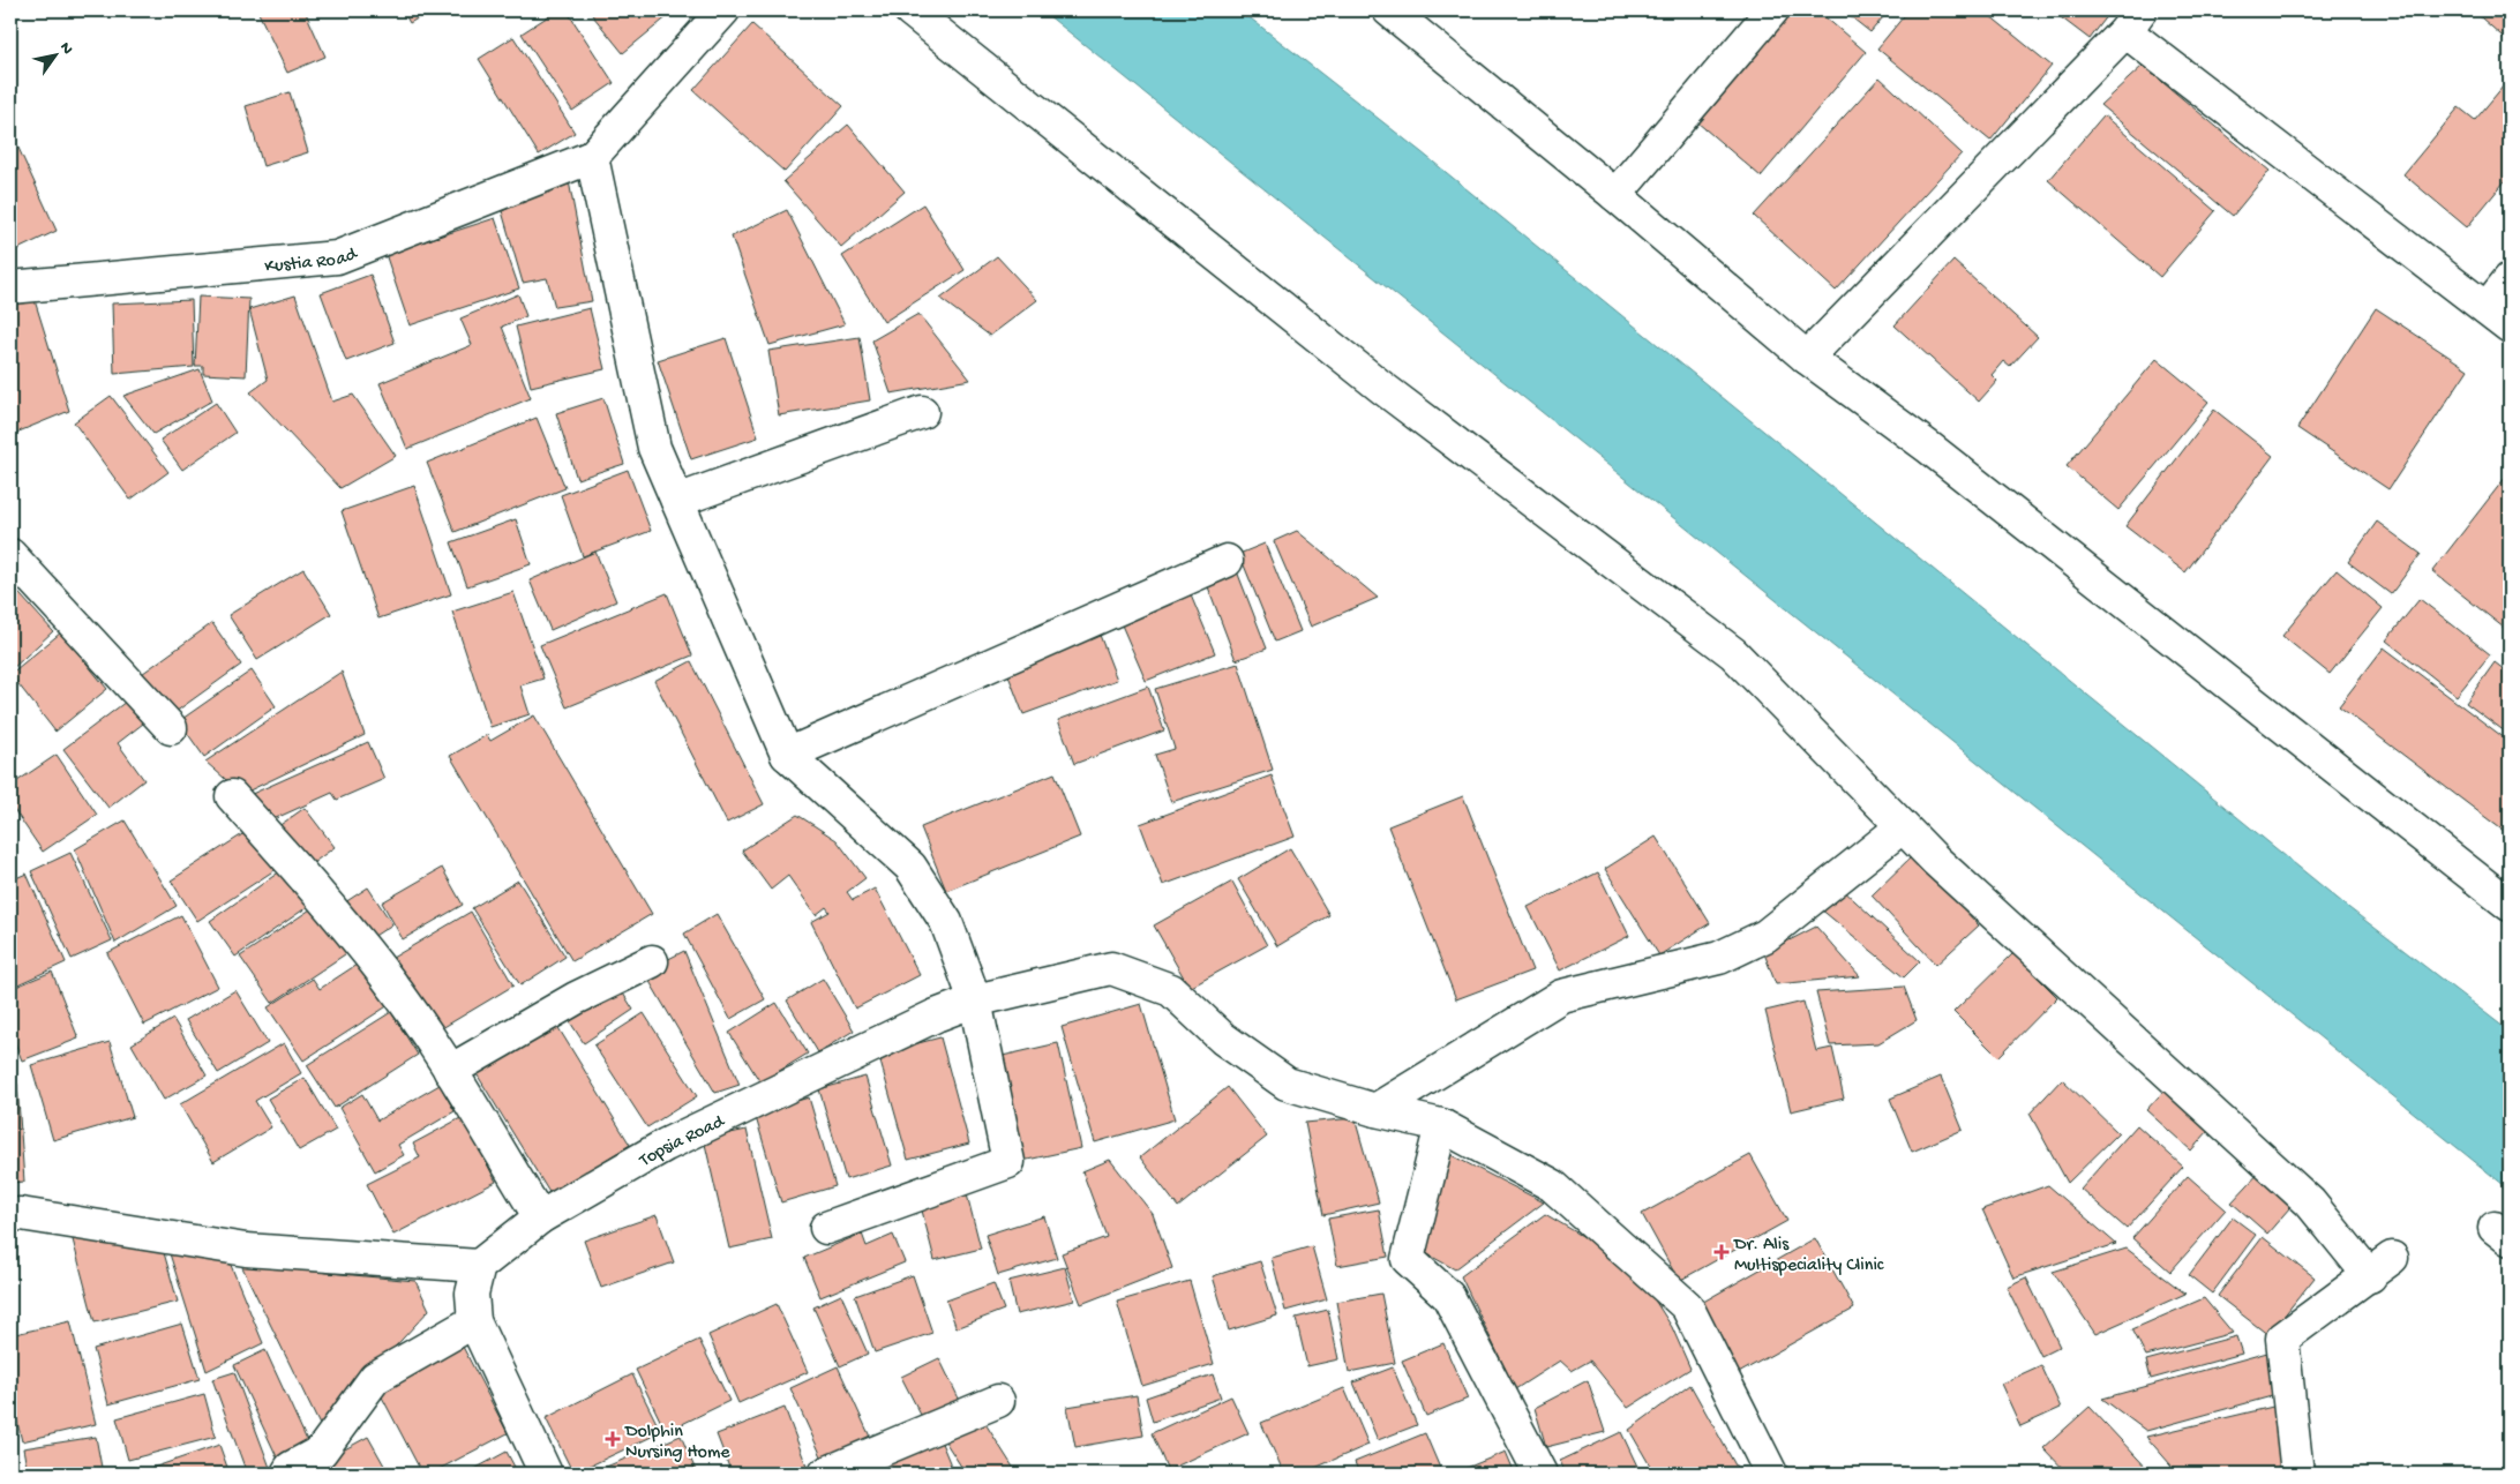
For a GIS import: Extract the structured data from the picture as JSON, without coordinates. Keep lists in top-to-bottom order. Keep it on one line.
{"streets":{"street":["Kustia Road","Topsia Road"]},"places":{"health":["Dr. Alis Multispeciality Clinic","Dolphin Nursing Home"]},"north":"top right"}
